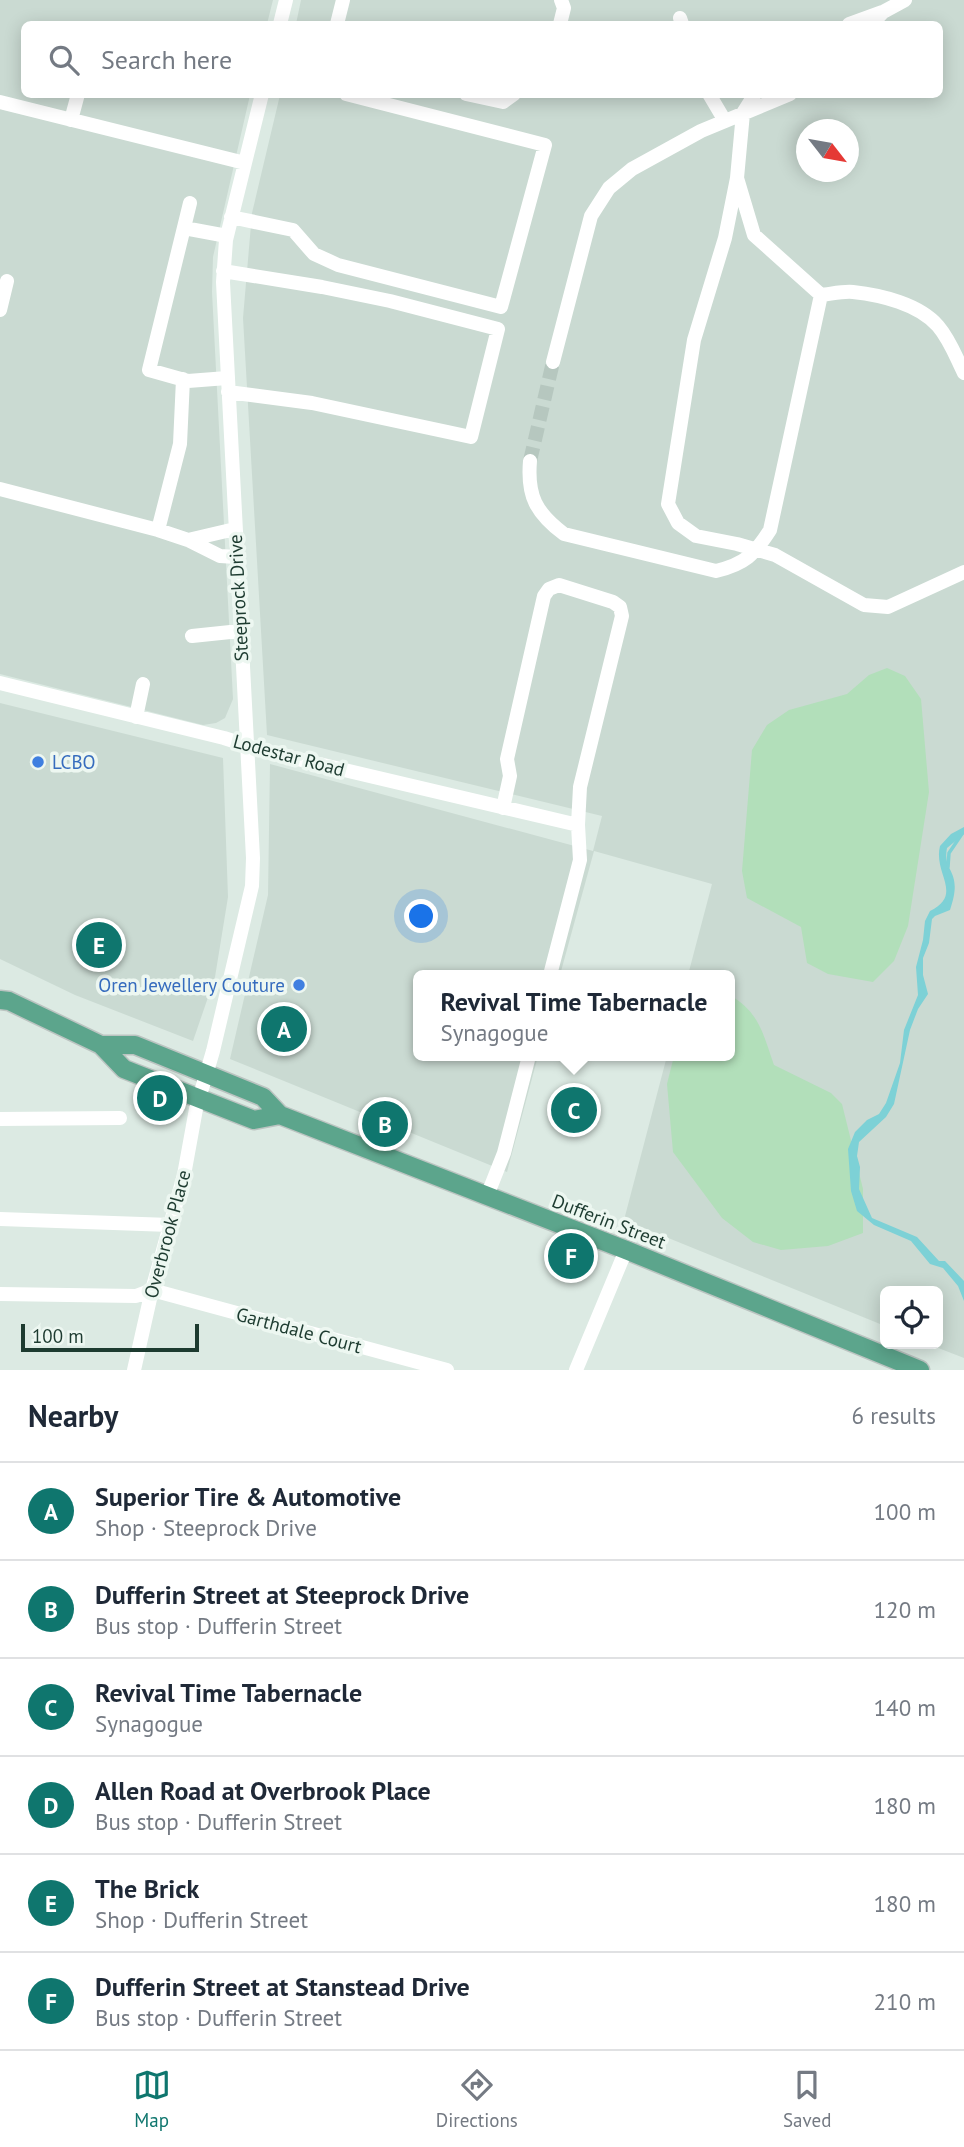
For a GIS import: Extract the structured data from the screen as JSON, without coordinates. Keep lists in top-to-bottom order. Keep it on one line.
{"streets":{"main road":["Dufferin Street"],"street":["Steeprock Drive","Lodestar Road","Overbrook Place","Garthdale Court"]},"crossings":[["Steeprock Drive","Lodestar Road"],["Steeprock Drive","Dufferin Street"],["Steeprock Drive","Overbrook Place"],["Dufferin Street","Overbrook Place"],["Overbrook Place","Garthdale Court"]],"places":["LCBO","Oren Jewellery Couture"],"scale_bar":"100 m","north":"bottom right","page":{"search":"Search here","pins":["E","A","D","C","B","F"],"popup":["Revival Time Tabernacle","Synagogue"],"scale":"100 m","heading":["Nearby","6 results"],"list":[{"mark":"A","name":"Superior Tire & Automotive","note":"Shop · Steeprock Drive","value":"100 m"},{"mark":"B","name":"Dufferin Street at Steeprock Drive","note":"Bus stop · Dufferin Street","value":"120 m"},{"mark":"C","name":"Revival Time Tabernacle","note":"Synagogue","value":"140 m"},{"mark":"D","name":"Allen Road at Overbrook Place","note":"Bus stop · Dufferin Street","value":"180 m"},{"mark":"E","name":"The Brick","note":"Shop · Dufferin Street","value":"180 m"},{"mark":"F","name":"Dufferin Street at Stanstead Drive","note":"Bus stop · Dufferin Street","value":"210 m"}],"nav":["Map","Directions","Saved"]}}
